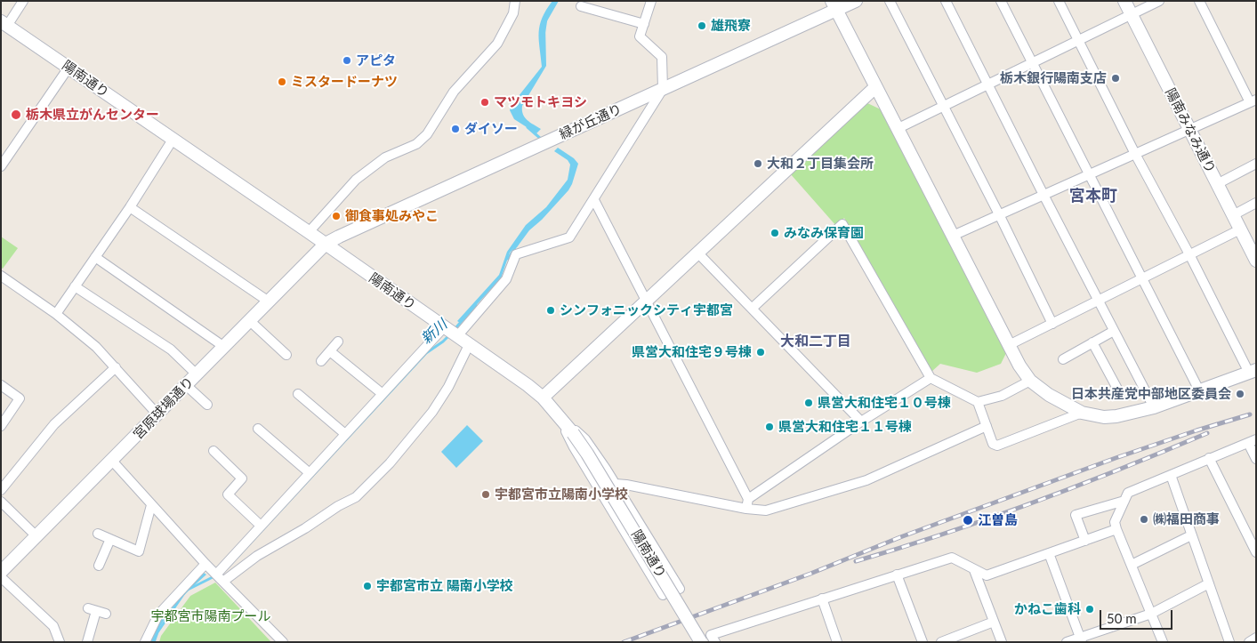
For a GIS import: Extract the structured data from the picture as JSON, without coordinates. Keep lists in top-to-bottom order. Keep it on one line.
{"streets":{"street":["陽南通り","緑が丘通り","陽南みなみ通り","宮原球場通り"]},"crossings":[["陽南通り","緑が丘通り"],["陽南通り","宮原球場通り"],["緑が丘通り","宮原球場通り"]],"districts":["宮本町","大和二丁目"],"water":["新川"],"parks":["宇都宮市陽南プール"],"places":["雄飛寮","アピタ","栃木銀行陽南支店","ミスタードーナツ","マツモトキヨシ","栃木県立がんセンター","ダイソー","大和２丁目集会所","御食事処みやこ","みなみ保育園","シンフォニックシティ宇都宮","県営大和住宅９号棟","日本共産党中部地区委員会","県営大和住宅１０号棟","県営大和住宅１１号棟","宇都宮市立陽南小学校","㈱福田商事","江曽島","宇都宮市立 陽南小学校","かねこ歯科"],"scale_bar":"50 m"}
